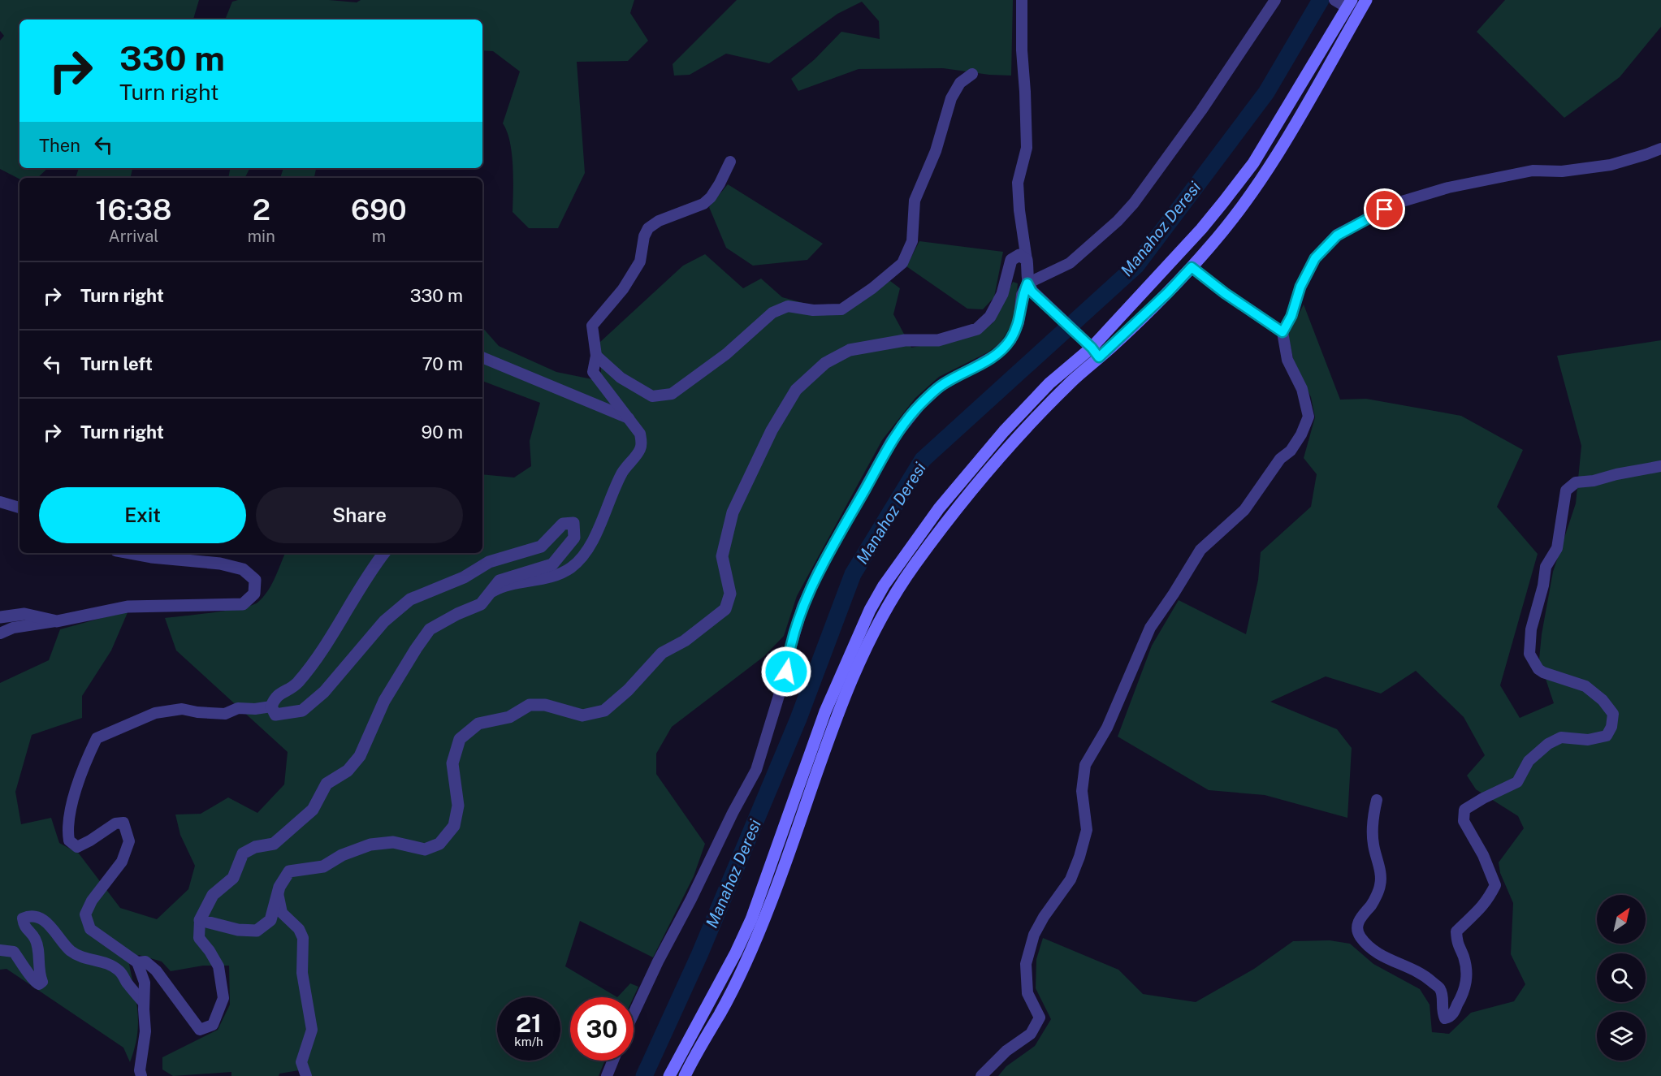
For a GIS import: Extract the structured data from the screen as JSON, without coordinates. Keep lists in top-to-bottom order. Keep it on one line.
{"water":["Manahoz Deresi"],"north":"top right","page":{"turn":["330 m","Turn right"],"then":"Then","eta":["16:38","Arrival","2","min","690","m"],"list":[{"name":"Turn right","value":"330 m"},{"name":"Turn left","value":"70 m"},{"name":"Turn right","value":"90 m"}],"buttons":["Exit","Share"],"speed":"21 km/h","limit":"30"}}
